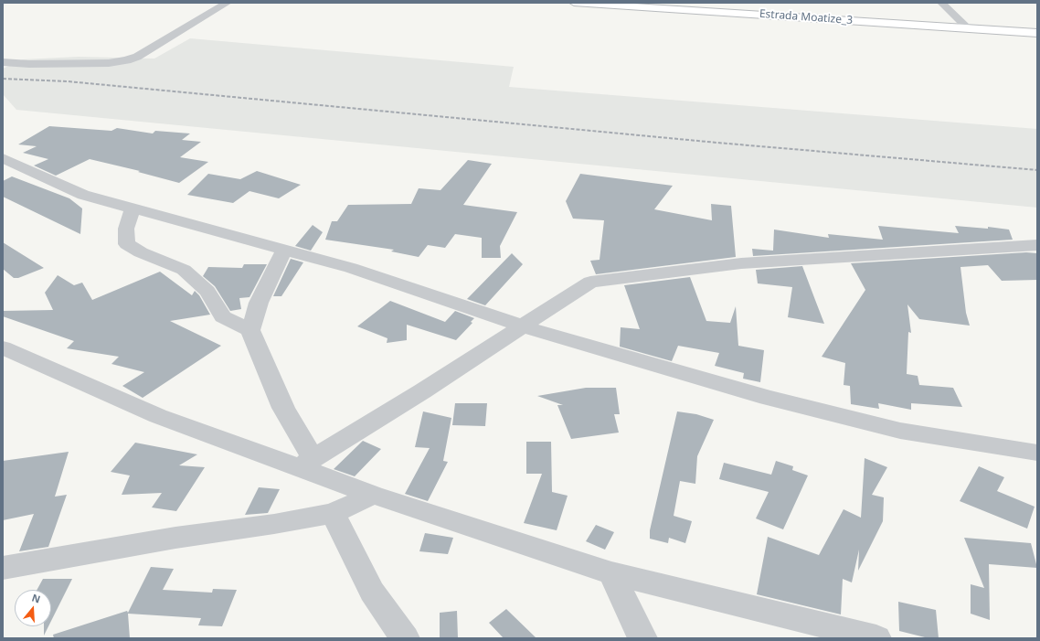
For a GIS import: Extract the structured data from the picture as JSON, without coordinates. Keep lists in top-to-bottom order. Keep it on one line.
{"streets":{"highway":["Estrada Moatize_3"]},"north":"top"}
